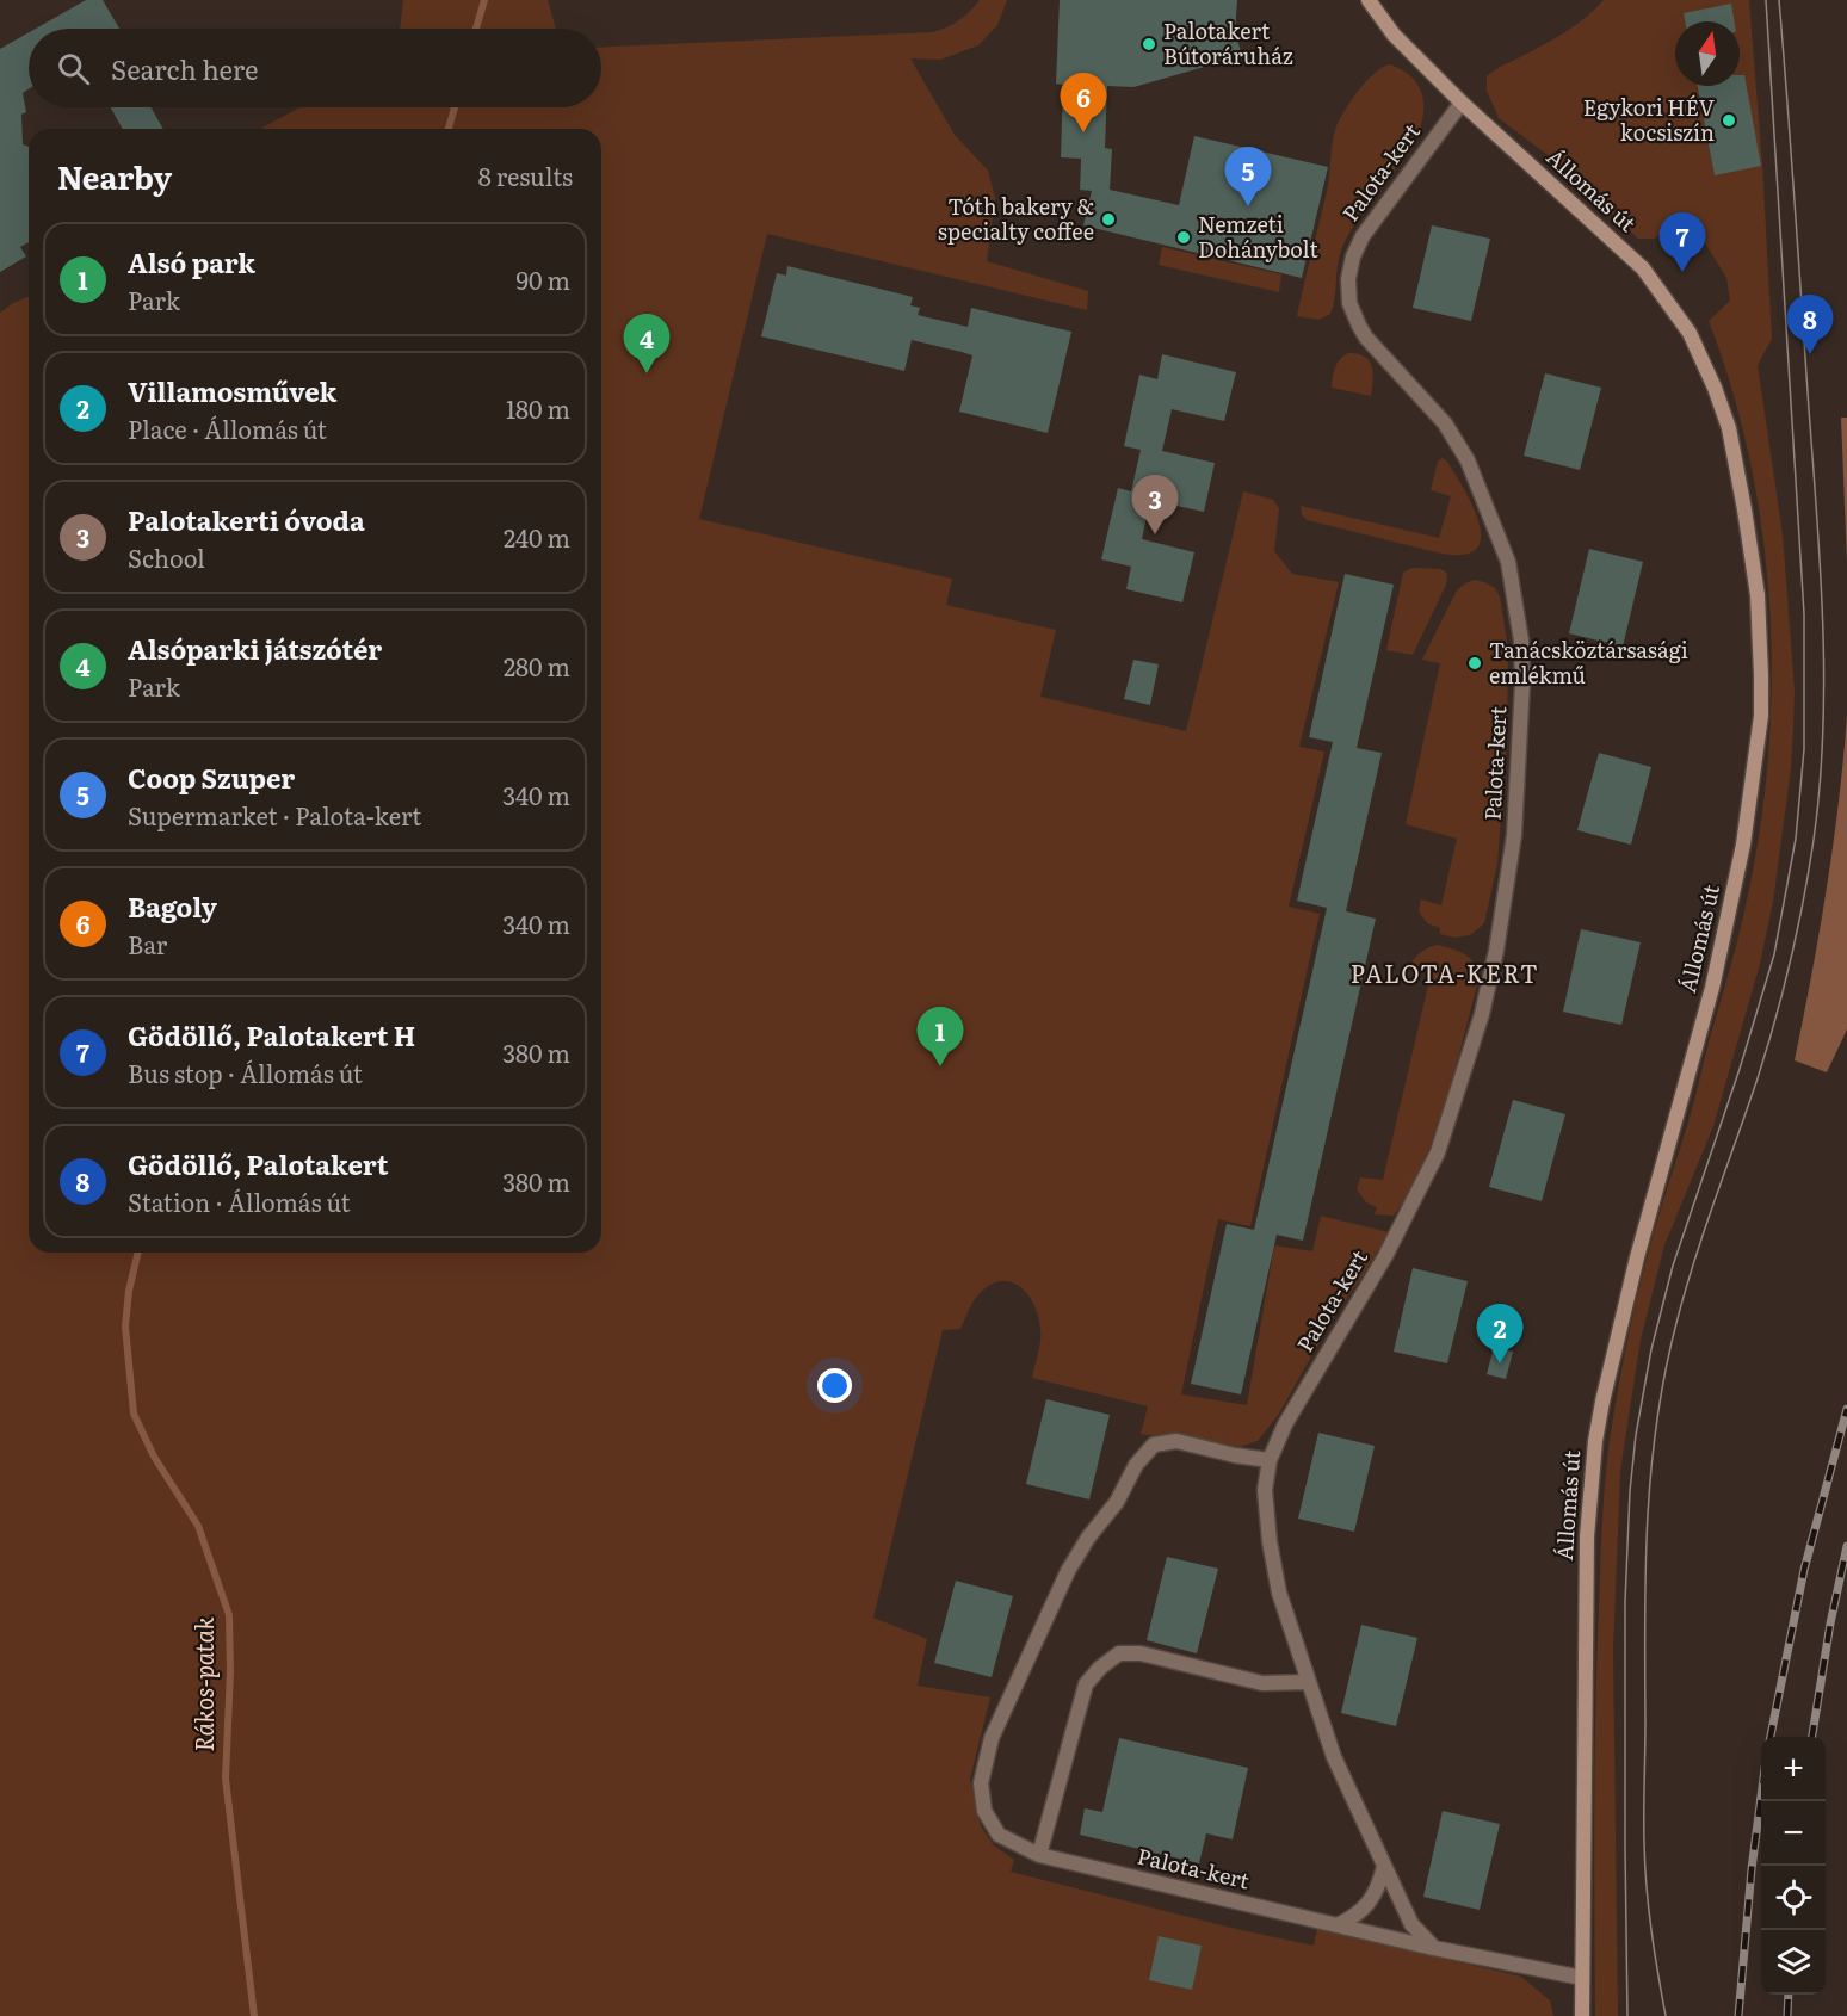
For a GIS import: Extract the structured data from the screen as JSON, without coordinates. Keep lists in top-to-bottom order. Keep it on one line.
{"streets":{"main road":["Állomás út"],"street":["Palota-kert"]},"crossings":[["Palota-kert","Állomás út"]],"districts":["PALOTA-KERT"],"water":["Rákos-patak"],"places":["Palotakert Bútoráruház","Egykori HÉV kocsiszín","Tóth bakery & specialty coffee","Nemzeti Dohánybolt","Tanácsköztársasági emlékmű"],"north":"top","page":{"search":"Search here","pins":["6","5","7","8","4","3","1","2"],"heading":["Nearby","8 results"],"list":[{"mark":"1","name":"Alsó park","note":"Park","value":"90 m"},{"mark":"2","name":"Villamosművek","note":"Place · Állomás út","value":"180 m"},{"mark":"3","name":"Palotakerti óvoda","note":"School","value":"240 m"},{"mark":"4","name":"Alsóparki játszótér","note":"Park","value":"280 m"},{"mark":"5","name":"Coop Szuper","note":"Supermarket · Palota-kert","value":"340 m"},{"mark":"6","name":"Bagoly","note":"Bar","value":"340 m"},{"mark":"7","name":"Gödöllő, Palotakert H","note":"Bus stop · Állomás út","value":"380 m"},{"mark":"8","name":"Gödöllő, Palotakert","note":"Station · Állomás út","value":"380 m"}],"map_buttons":["+","−"]}}
